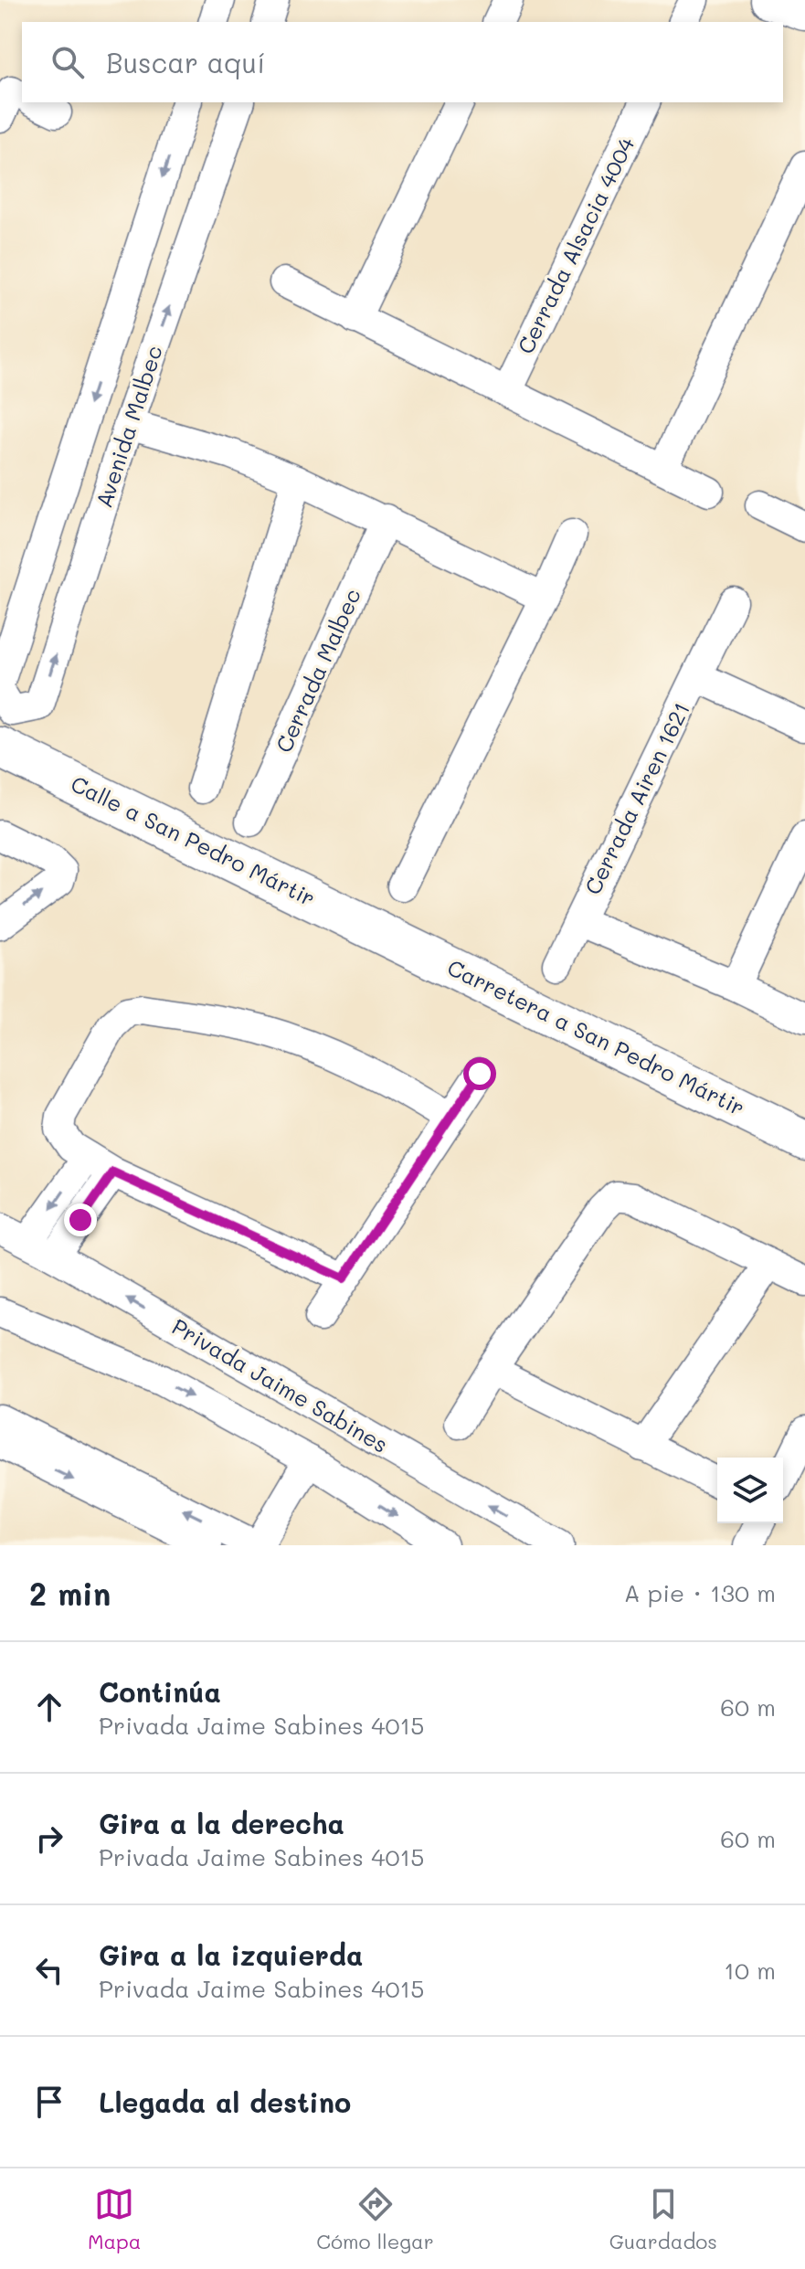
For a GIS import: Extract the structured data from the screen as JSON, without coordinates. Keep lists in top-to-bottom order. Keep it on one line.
{"streets":{"main road":["Calle a San Pedro Mártir","Carretera a San Pedro Mártir"],"street":["Cerrada Alsacia 4004","Avenida Malbec","Cerrada Malbec","Cerrada Airen 1621","Privada Jaime Sabines"]},"crossings":[["Calle a San Pedro Mártir","Carretera a San Pedro Mártir"]],"page":{"search":"Buscar aquí","heading":["2 min","A pie · 130 m"],"list":[["Continúa","Privada Jaime Sabines 4015","60 m"],["Gira a la derecha","Privada Jaime Sabines 4015","60 m"],["Gira a la izquierda","Privada Jaime Sabines 4015","10 m"],"Llegada al destino"],"nav":["Mapa","Cómo llegar","Guardados"]}}
